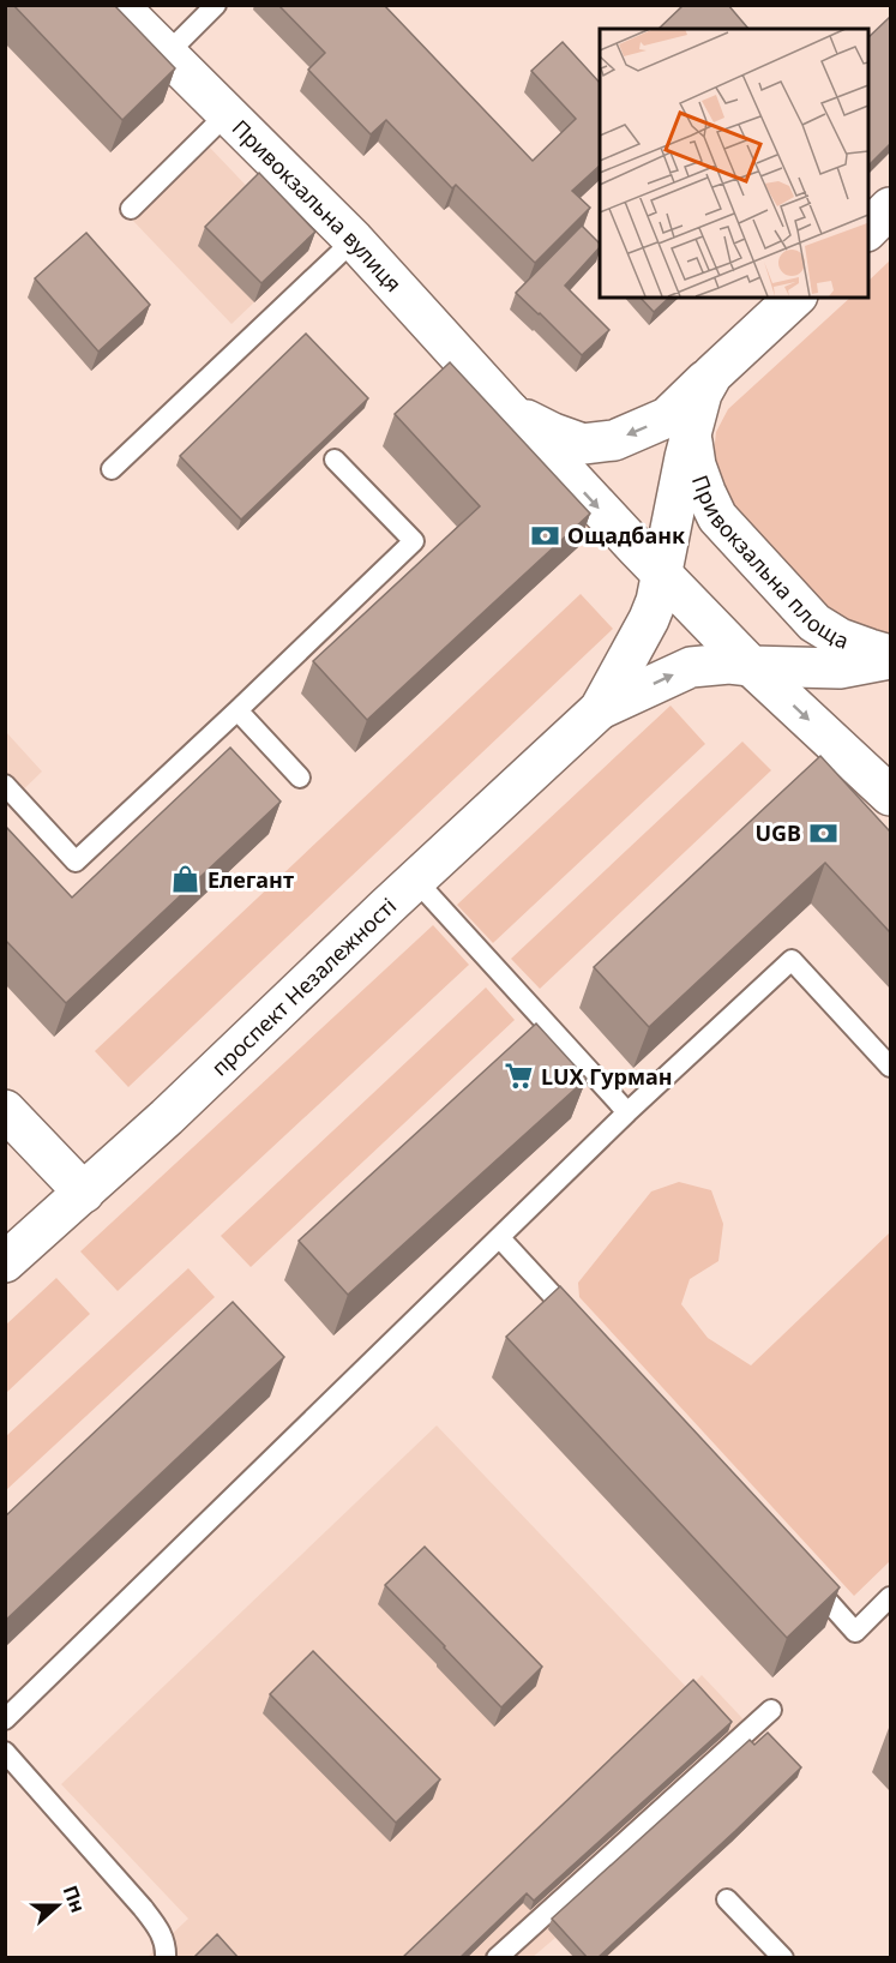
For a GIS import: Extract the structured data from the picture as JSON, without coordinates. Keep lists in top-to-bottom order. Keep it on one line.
{"streets":{"main road":["Привокзальна вулиця","Привокзальна площа","проспект Незалежності"]},"crossings":[["Привокзальна вулиця","проспект Незалежності"],["Привокзальна площа","проспект Незалежності"]],"one_way":["Привокзальна вулиця"],"places":{"bank":["Ощадбанк","UGB"],"shop":["Елегант"],"supermarket":["LUX Гурман"]},"north":"right"}
